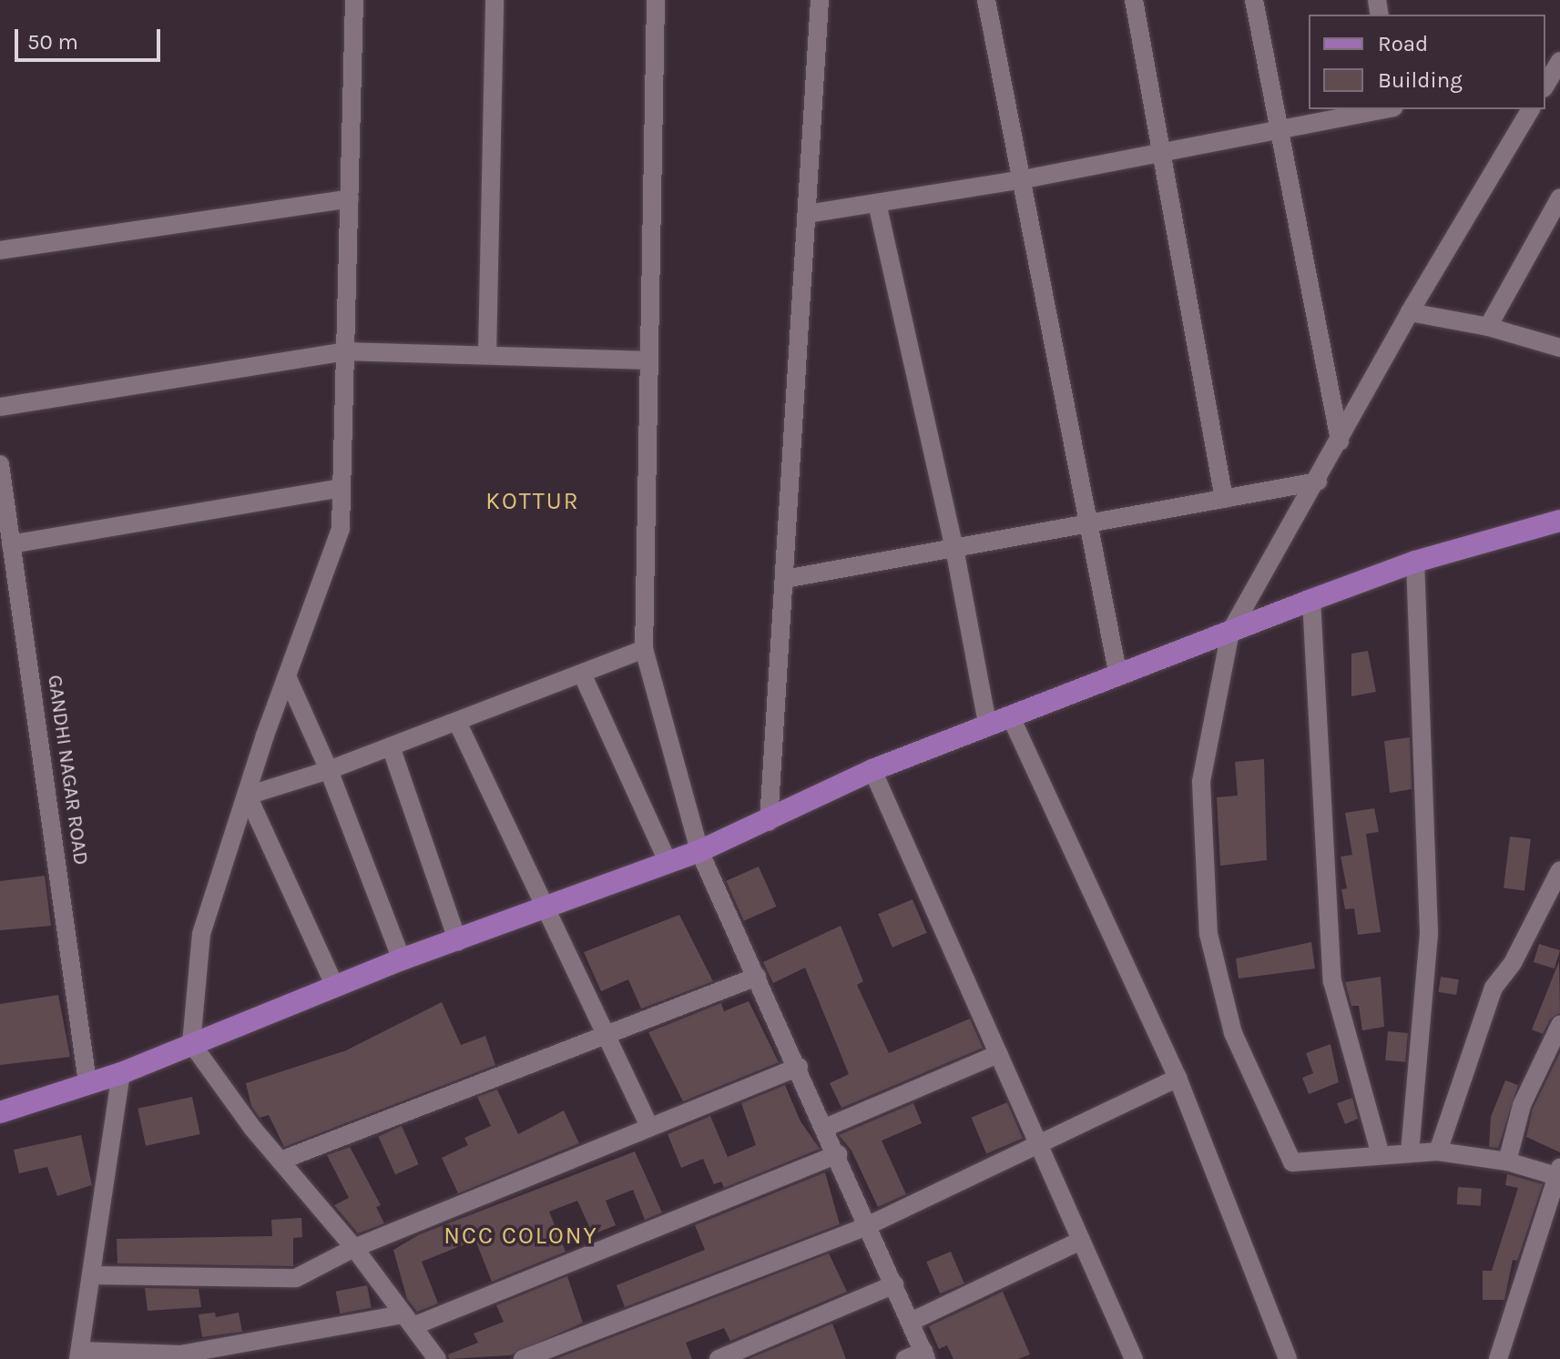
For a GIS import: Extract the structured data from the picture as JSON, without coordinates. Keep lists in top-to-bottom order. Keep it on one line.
{"streets":{"street":["GANDHI NAGAR ROAD"]},"districts":["KOTTUR","NCC COLONY"],"legend":["Road","Building"],"scale_bar":"50 m"}
